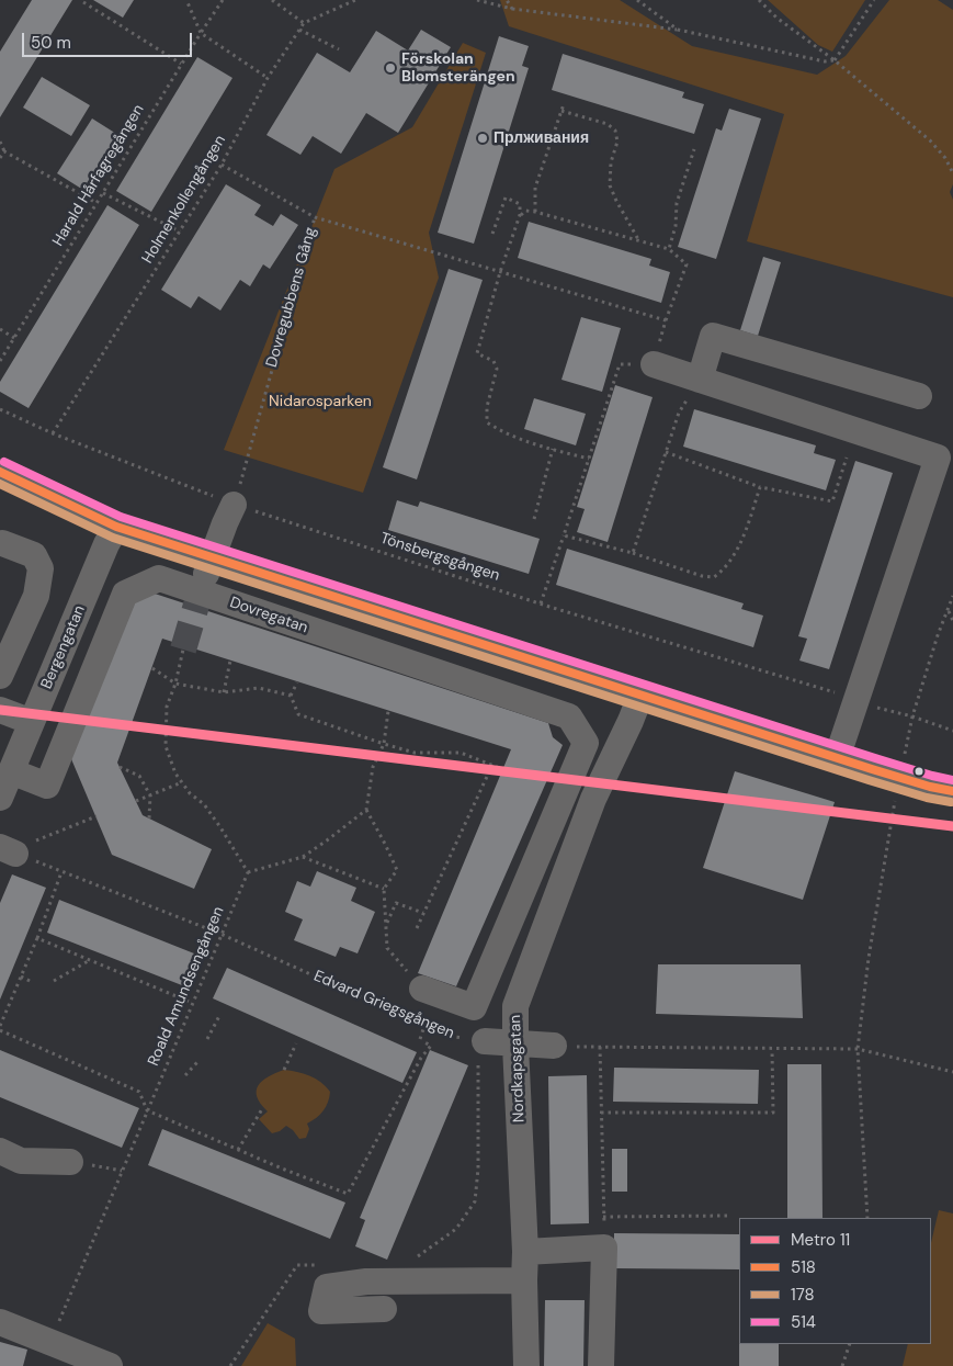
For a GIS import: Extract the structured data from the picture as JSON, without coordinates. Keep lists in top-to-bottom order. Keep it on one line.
{"streets":{"street":["Dovregatan","Bergengatan","Nordkapsgatan"],"path":["Harald Hårfagregången","Holmenkollengången","Dovregubbens Gång","Tönsbergsgången","Roald Amundsengången","Edvard Griegsgången"]},"crossings":[["Holmenkollengången","Tönsbergsgången"],["Dovregubbens Gång","Tönsbergsgången"],["Dovregatan","Bergengatan"],["Roald Amundsengången","Edvard Griegsgången"]],"parks":["Nidarosparken"],"places":["Förskolan Blomsterängen","Прлживания"],"lines":["transit line 514","transit line 518","transit line 178","metro line 11"],"legend":["Metro 11","518","178","514"],"scale_bar":"50 m"}
